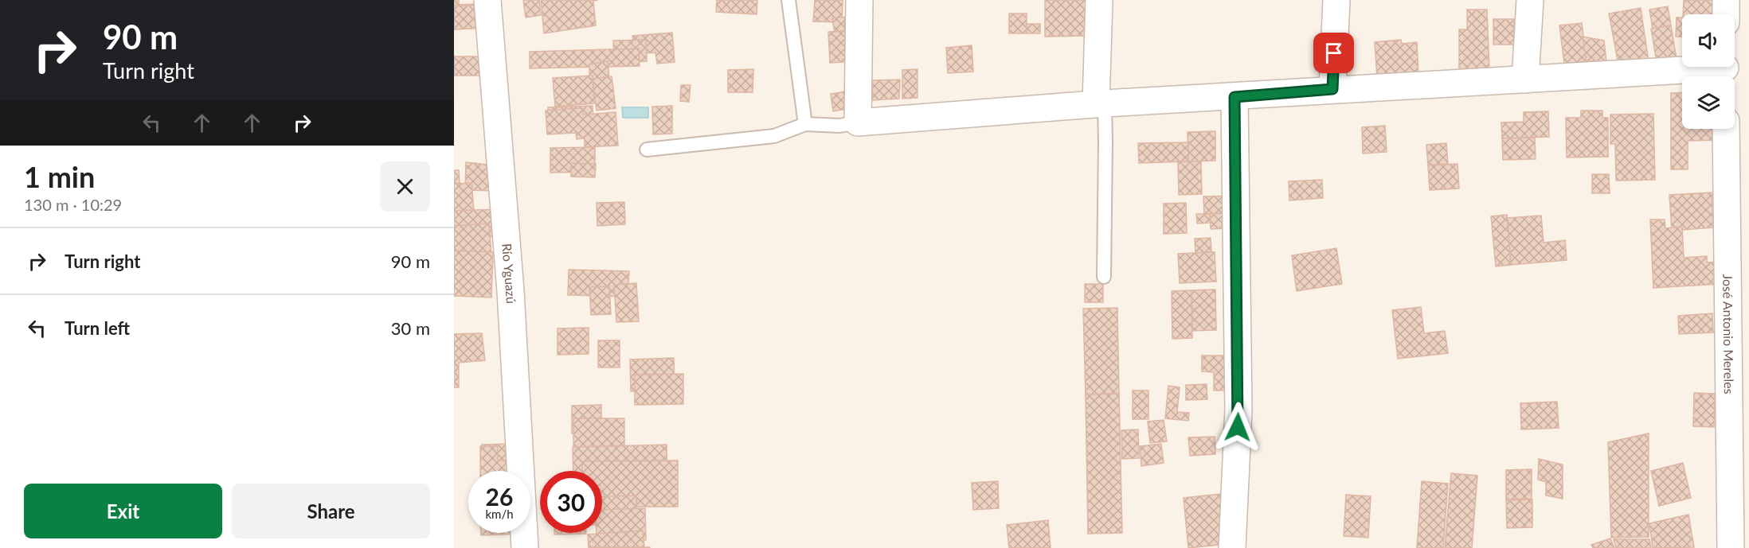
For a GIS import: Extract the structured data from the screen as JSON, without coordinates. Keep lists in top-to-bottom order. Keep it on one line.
{"streets":{"street":["Río Yguazú","José Antonio Mereles"]},"page":{"turn":["90 m","Turn right"],"heading":["1 min","130 m · 10:29"],"list":[{"name":"Turn right","value":"90 m"},{"name":"Turn left","value":"30 m"}],"speed":"26 km/h","limit":"30","buttons":["Exit","Share"]}}
